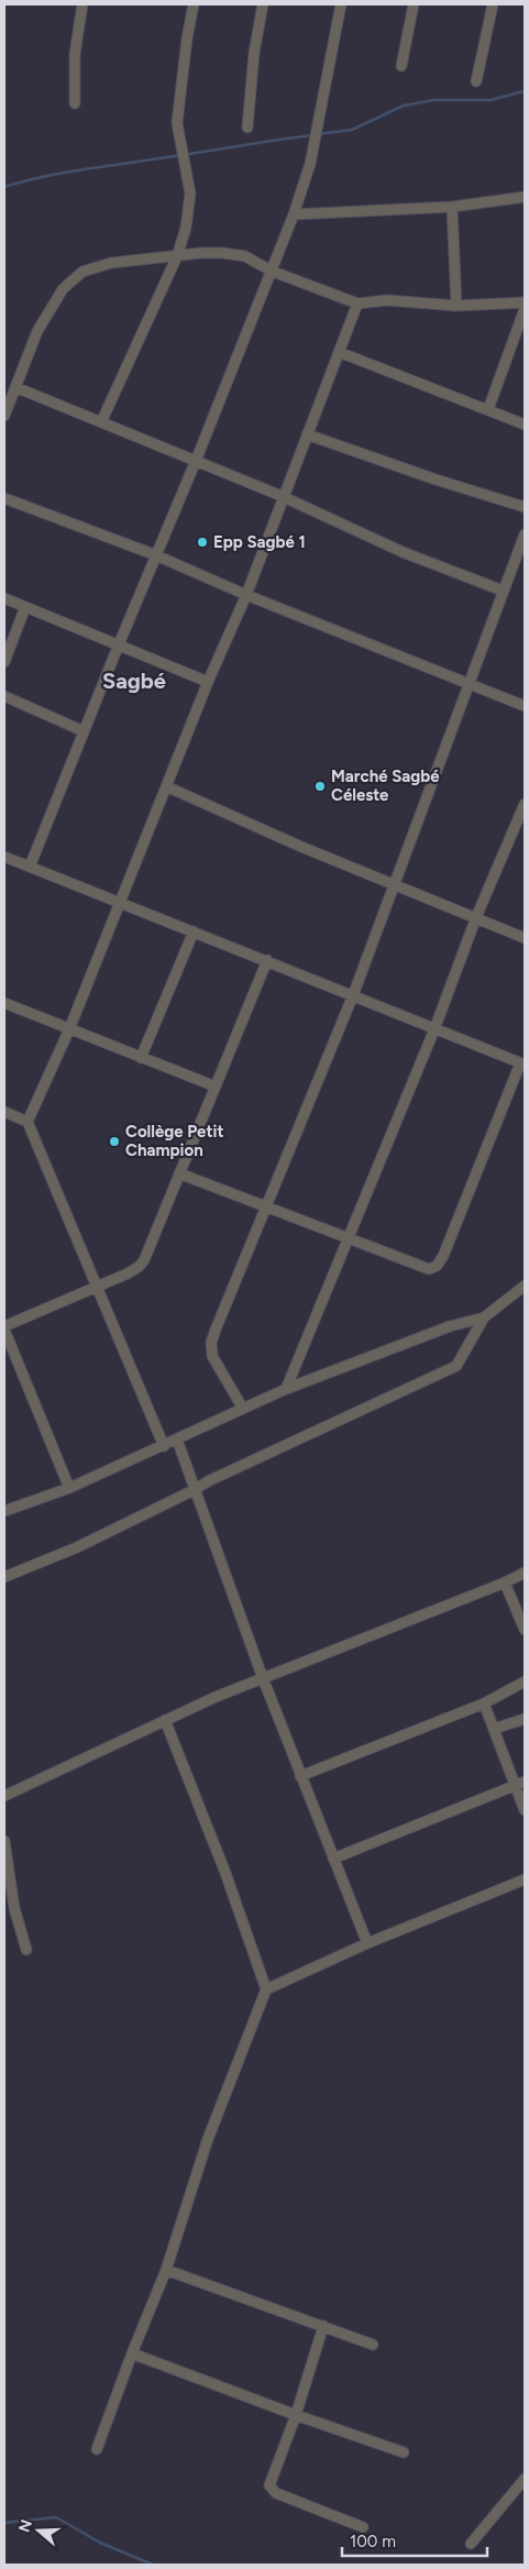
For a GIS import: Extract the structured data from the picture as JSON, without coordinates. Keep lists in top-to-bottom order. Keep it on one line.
{"districts":["Sagbé"],"places":["Epp Sagbé 1","Marché Sagbé Céleste","Collège Petit Champion"],"scale_bar":"100 m","north":"left"}
